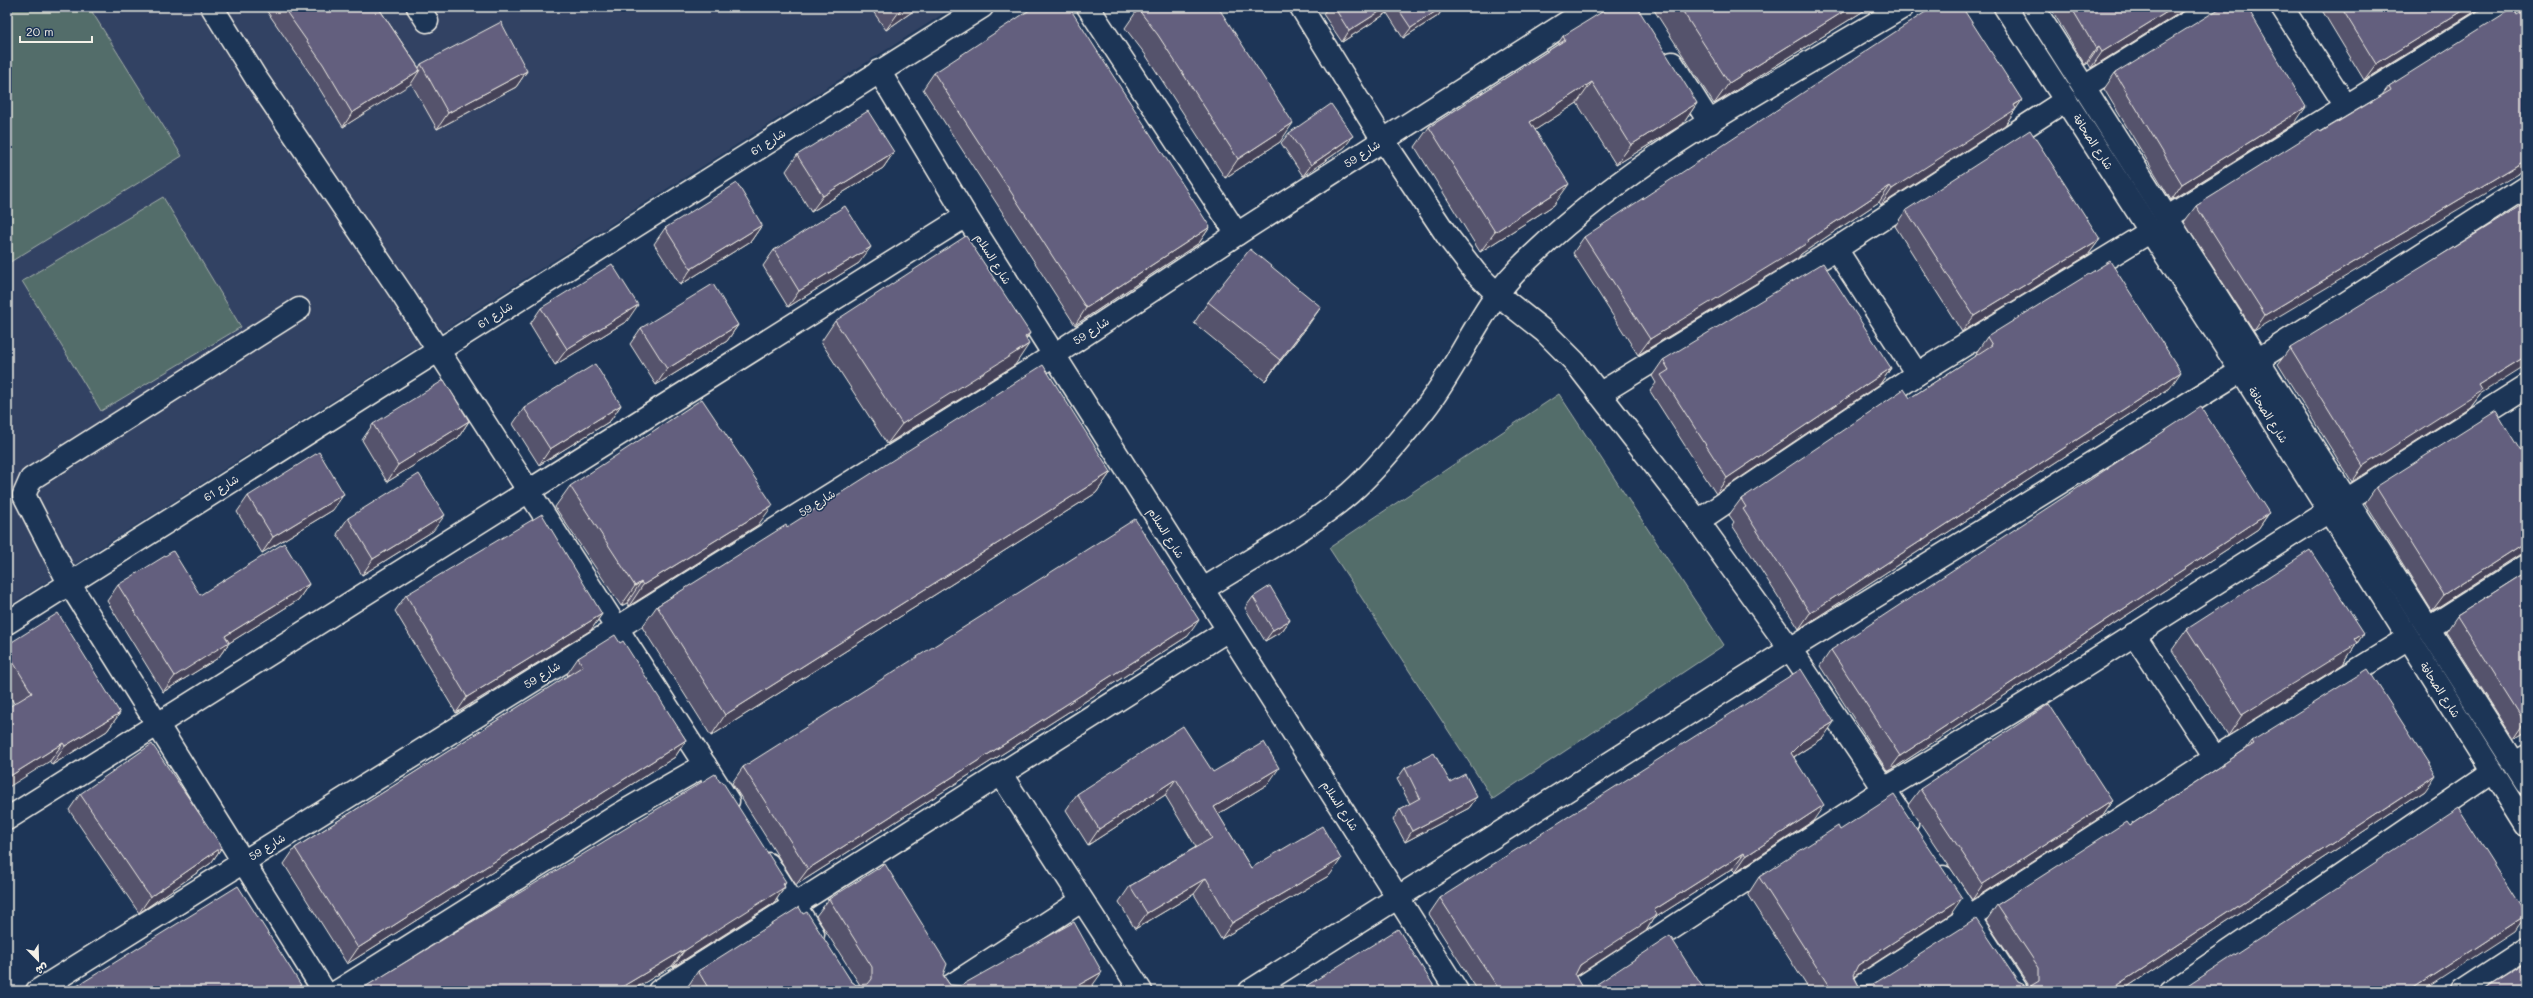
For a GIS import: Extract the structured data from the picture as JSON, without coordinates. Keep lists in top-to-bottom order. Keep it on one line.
{"streets":{"street":["شارع 61","شارع الصحافة","شارع 59","شارع السلام"]},"crossings":[["شارع 61","شارع السلام"],["شارع 59","شارع السلام"]],"scale_bar":"20 m","north":"bottom right"}
